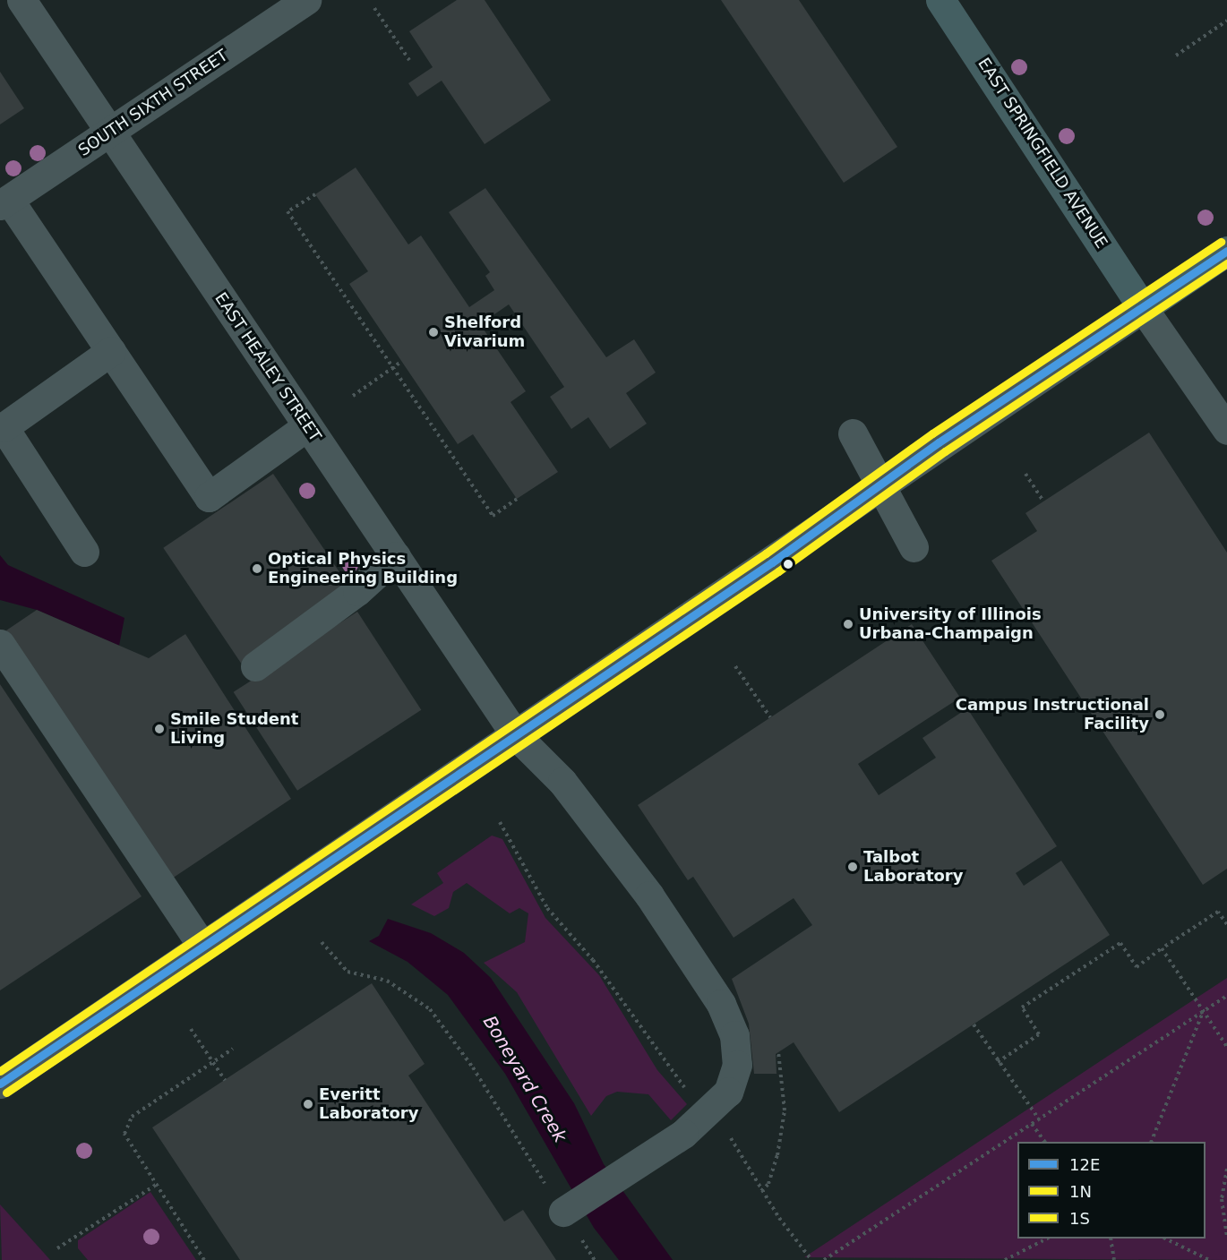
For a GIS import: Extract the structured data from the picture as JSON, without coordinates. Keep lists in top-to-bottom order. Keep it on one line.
{"streets":{"main road":["EAST SPRINGFIELD AVENUE"],"street":["SOUTH SIXTH STREET","EAST HEALEY STREET"]},"crossings":[["SOUTH SIXTH STREET","EAST HEALEY STREET"]],"water":["Boneyard Creek"],"places":["Shelford Vivarium","Optical Physics Engineering Building","University of Illinois Urbana-Champaign","Campus Instructional Facility","Smile Student Living","Talbot Laboratory","Everitt Laboratory"],"lines":["transit line 1S","transit line 12E","transit line 1N"],"legend":["12E","1N","1S"]}
